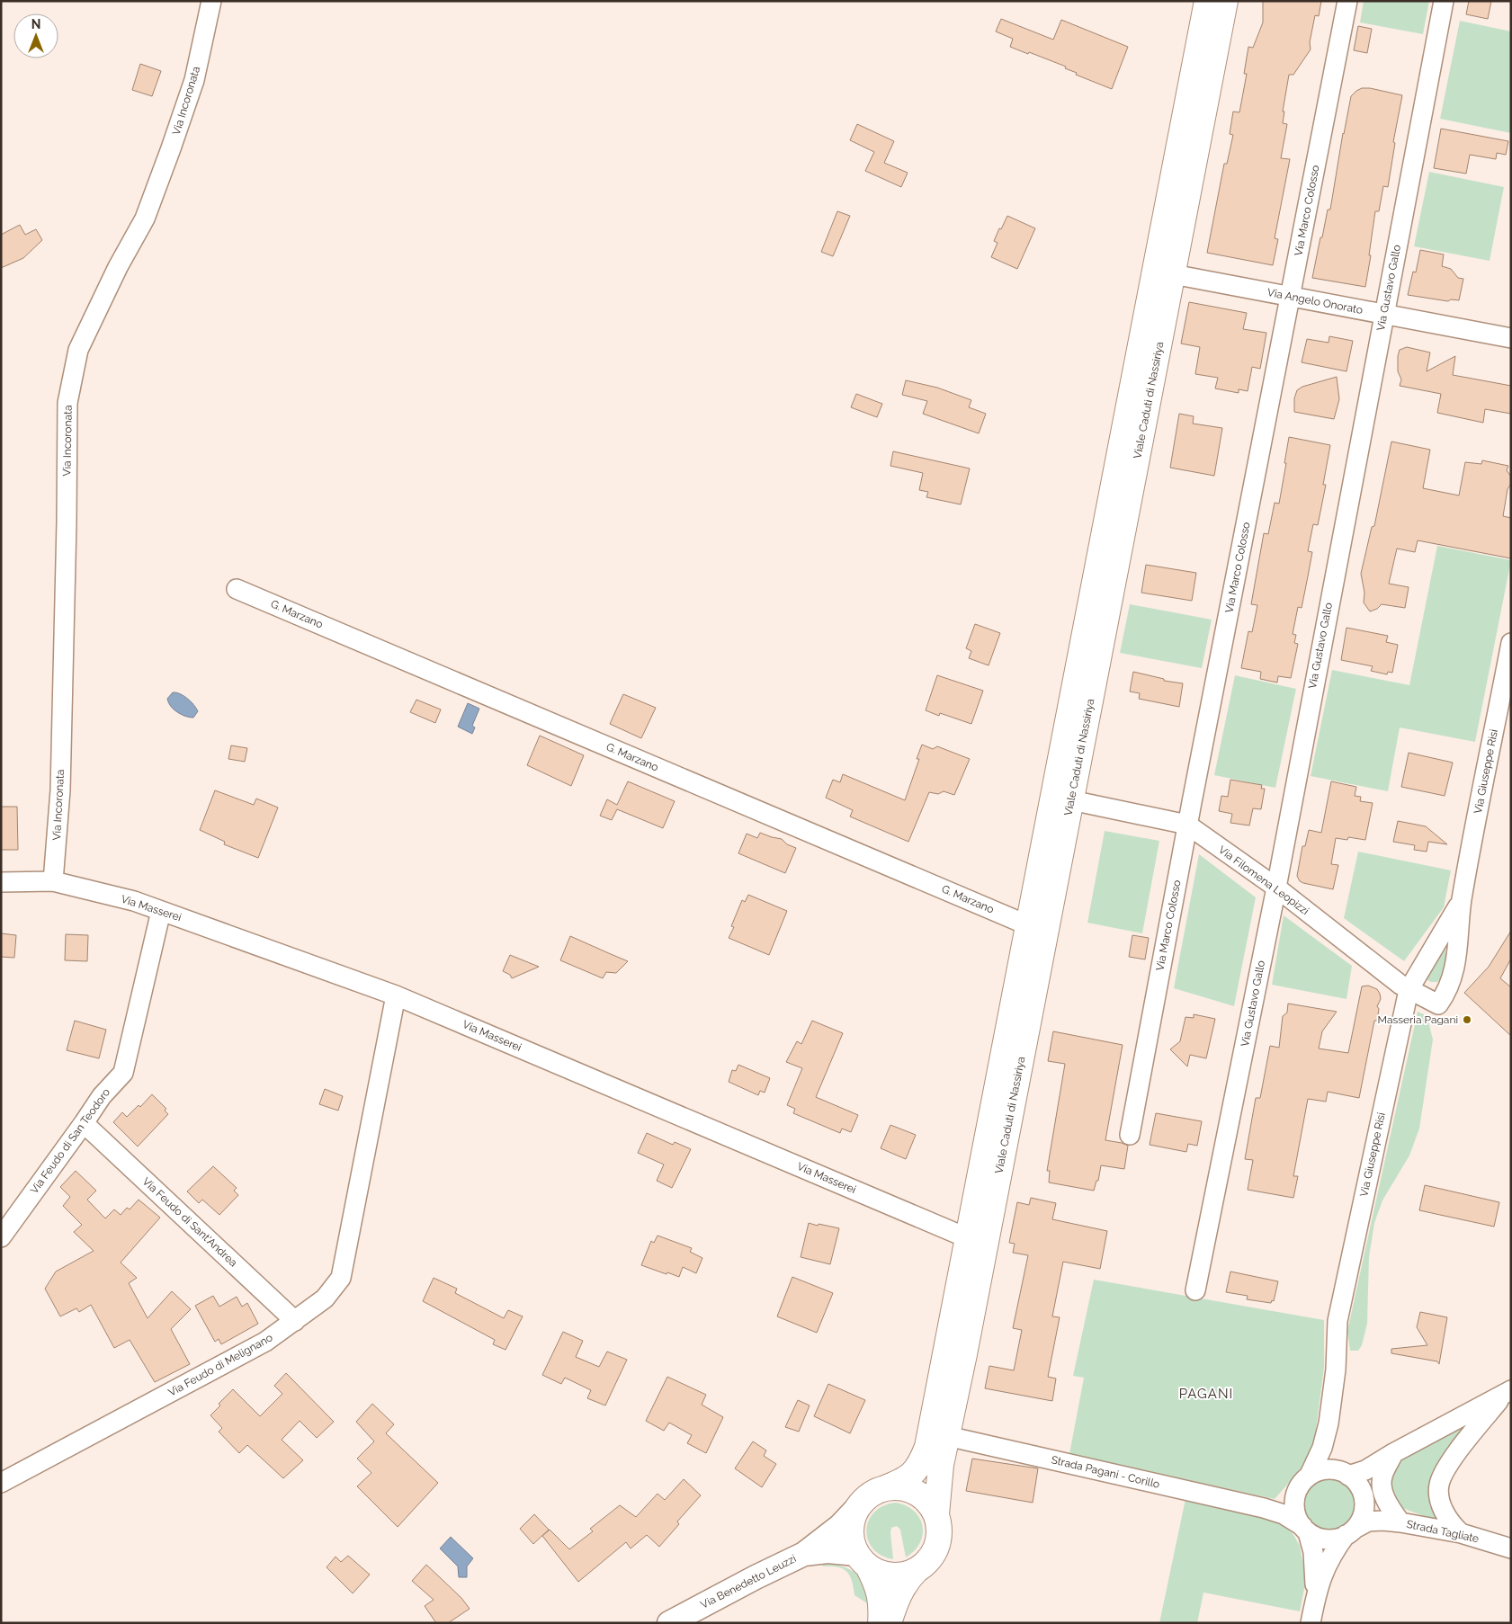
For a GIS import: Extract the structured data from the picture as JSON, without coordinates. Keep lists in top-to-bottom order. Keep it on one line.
{"streets":{"main road":["Viale Caduti di Nassiriya"],"street":["Via Incoronata","Via Marco Colosso","Via Gustavo Gallo","Via Angelo Onorato","G. Marzano","Via Giuseppe Risi","Via Filomena Leopizzi","Via Masserei","Via Feudo di San Teodoro","Via Feudo di Sant'Andrea","Via Feudo di Melignano","Strada Pagani - Corillo","Strada Tagliate","Via Benedetto Leuzzi"]},"crossings":[["Via Incoronata","Via Masserei"],["Via Marco Colosso","Via Angelo Onorato"],["Via Marco Colosso","Via Filomena Leopizzi"],["Via Gustavo Gallo","Via Angelo Onorato"],["Via Gustavo Gallo","Via Filomena Leopizzi"],["Via Angelo Onorato","Viale Caduti di Nassiriya"],["Viale Caduti di Nassiriya","G. Marzano"],["Viale Caduti di Nassiriya","Via Filomena Leopizzi"],["Viale Caduti di Nassiriya","Via Masserei"],["Viale Caduti di Nassiriya","Strada Pagani - Corillo"],["Viale Caduti di Nassiriya","Via Benedetto Leuzzi"],["Via Giuseppe Risi","Via Filomena Leopizzi"],["Via Giuseppe Risi","Strada Pagani - Corillo"],["Via Giuseppe Risi","Strada Tagliate"],["Via Masserei","Via Feudo di San Teodoro"],["Via Masserei","Via Feudo di Melignano"],["Via Feudo di San Teodoro","Via Feudo di Sant'Andrea"],["Via Feudo di Sant'Andrea","Via Feudo di Melignano"],["Strada Pagani - Corillo","Strada Tagliate"]],"districts":["PAGANI"],"places":["Masseria Pagani"],"north":"top"}
